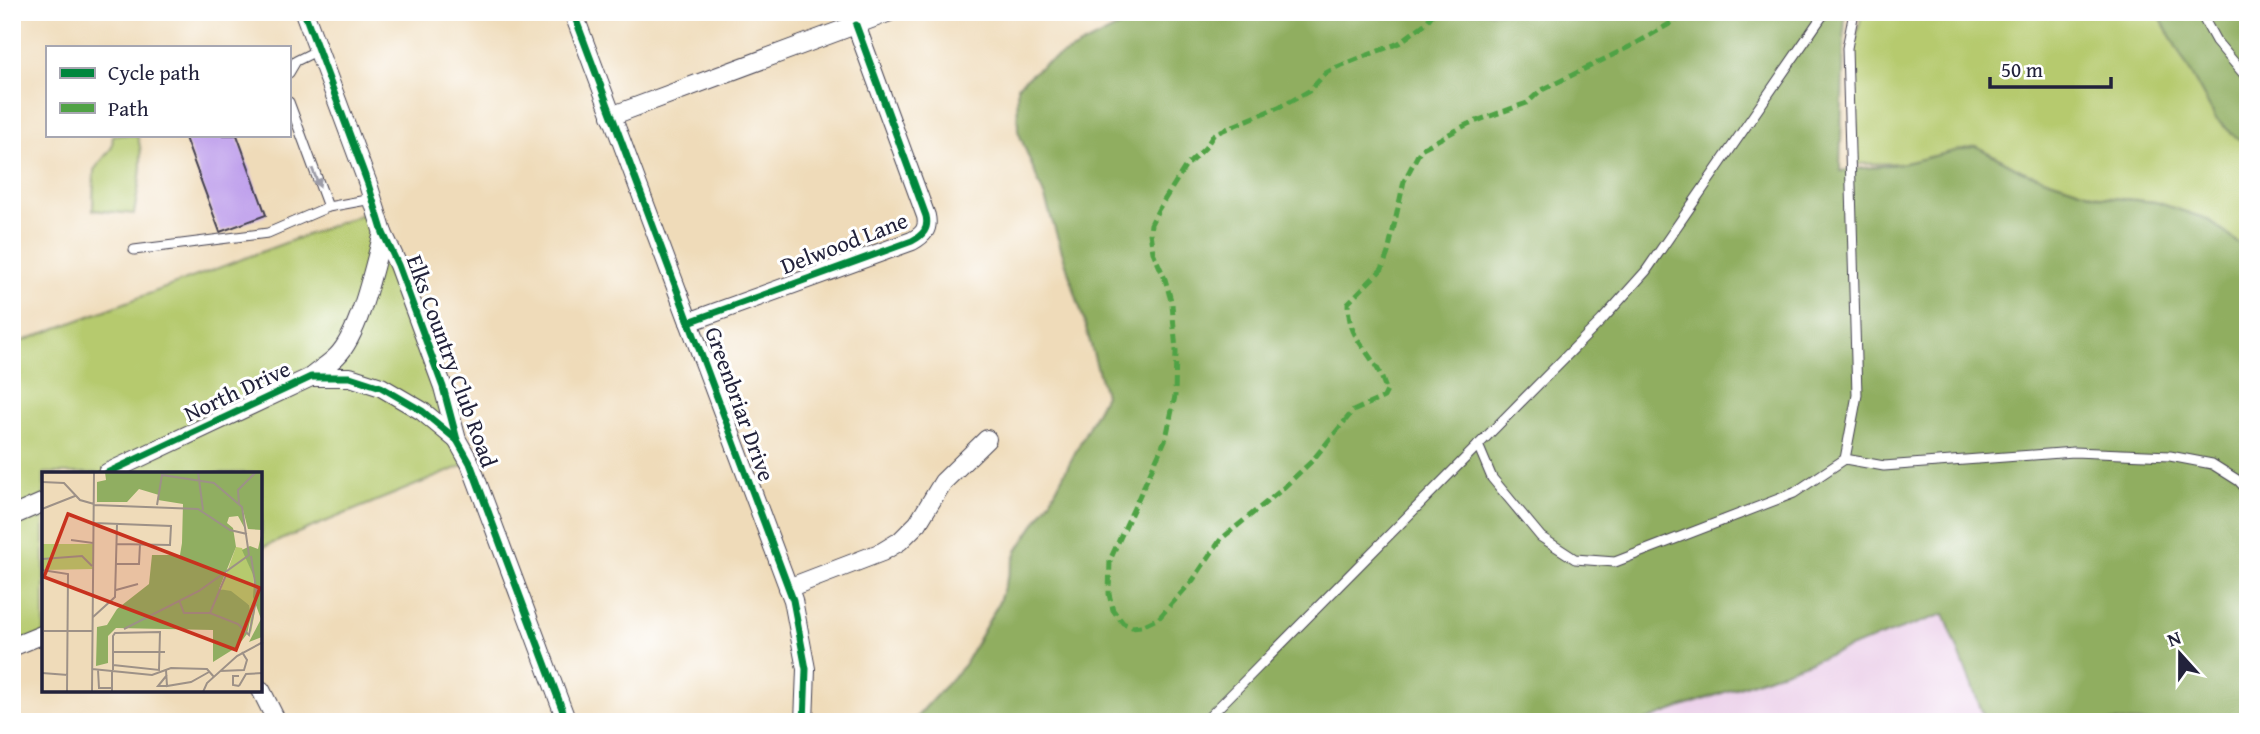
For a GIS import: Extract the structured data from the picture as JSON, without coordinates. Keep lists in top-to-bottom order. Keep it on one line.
{"streets":{"street":["Delwood Lane","Elks Country Club Road","North Drive","Greenbriar Drive"]},"crossings":[["Delwood Lane","Greenbriar Drive"],["Elks Country Club Road","North Drive"]],"legend":["Cycle path","Path"],"scale_bar":"50 m","north":"top"}
